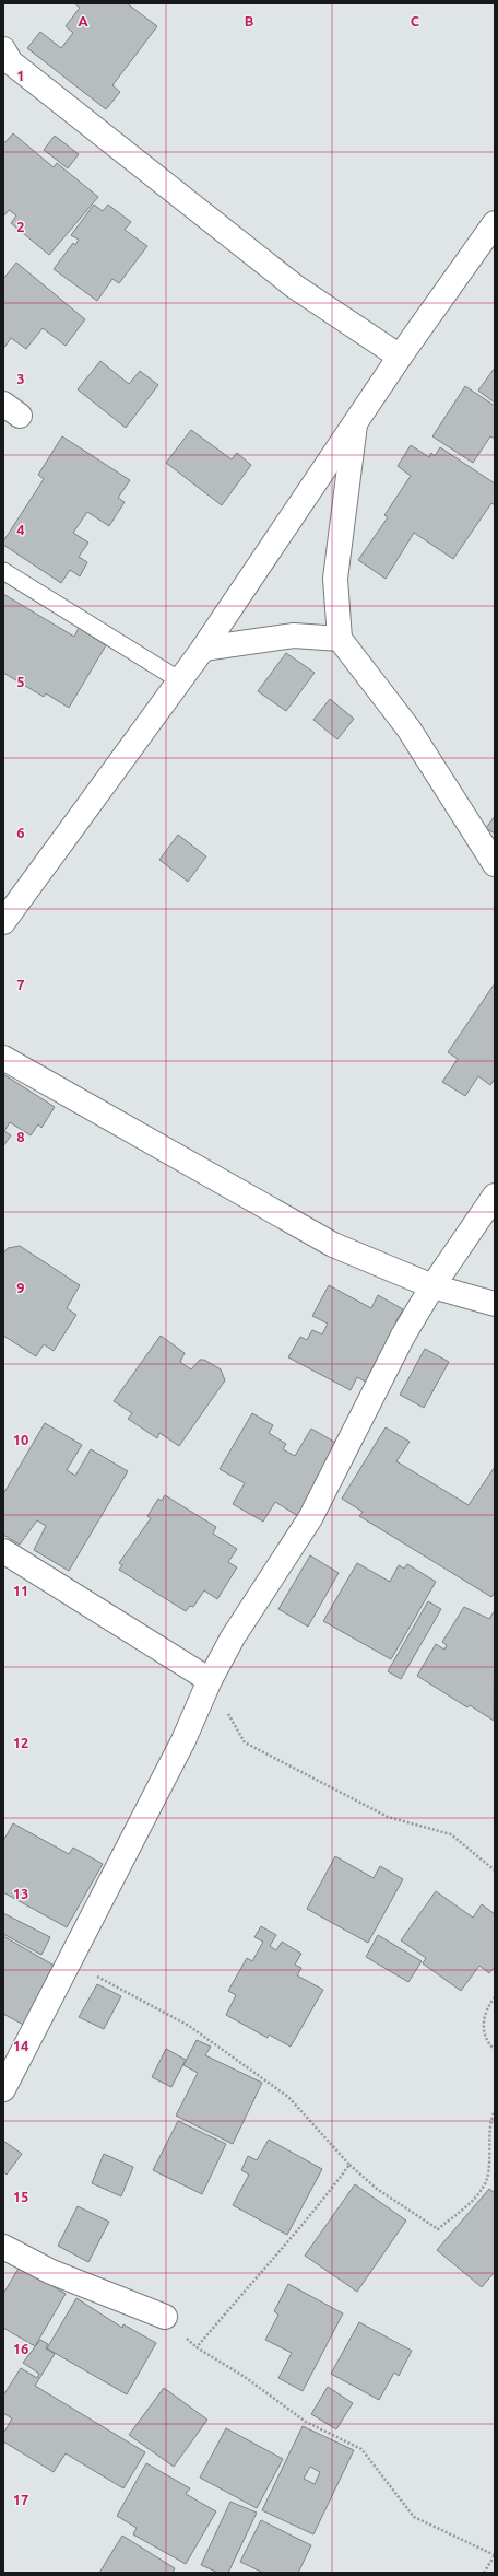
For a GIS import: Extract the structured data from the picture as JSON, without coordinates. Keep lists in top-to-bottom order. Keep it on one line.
{"grid":{"columns":["A","B","C"],"rows":["1","2","3","4","5","6","7","8","9","10","11","12","13","14","15","16","17"]}}
